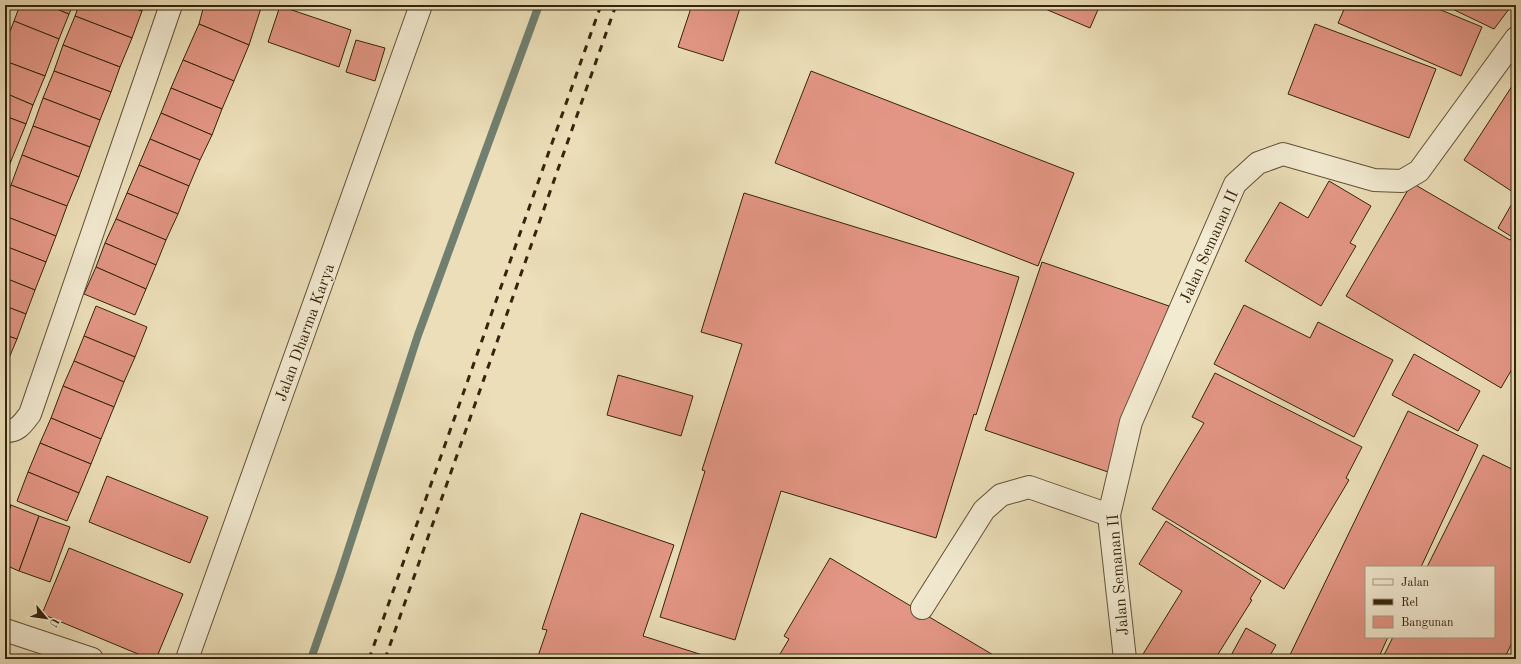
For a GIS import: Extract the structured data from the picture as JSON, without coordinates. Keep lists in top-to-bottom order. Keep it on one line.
{"streets":{"street":["Jalan Semanan II","Jalan Dharma Karya"]},"legend":["Jalan","Rel","Bangunan"],"north":"bottom right"}
